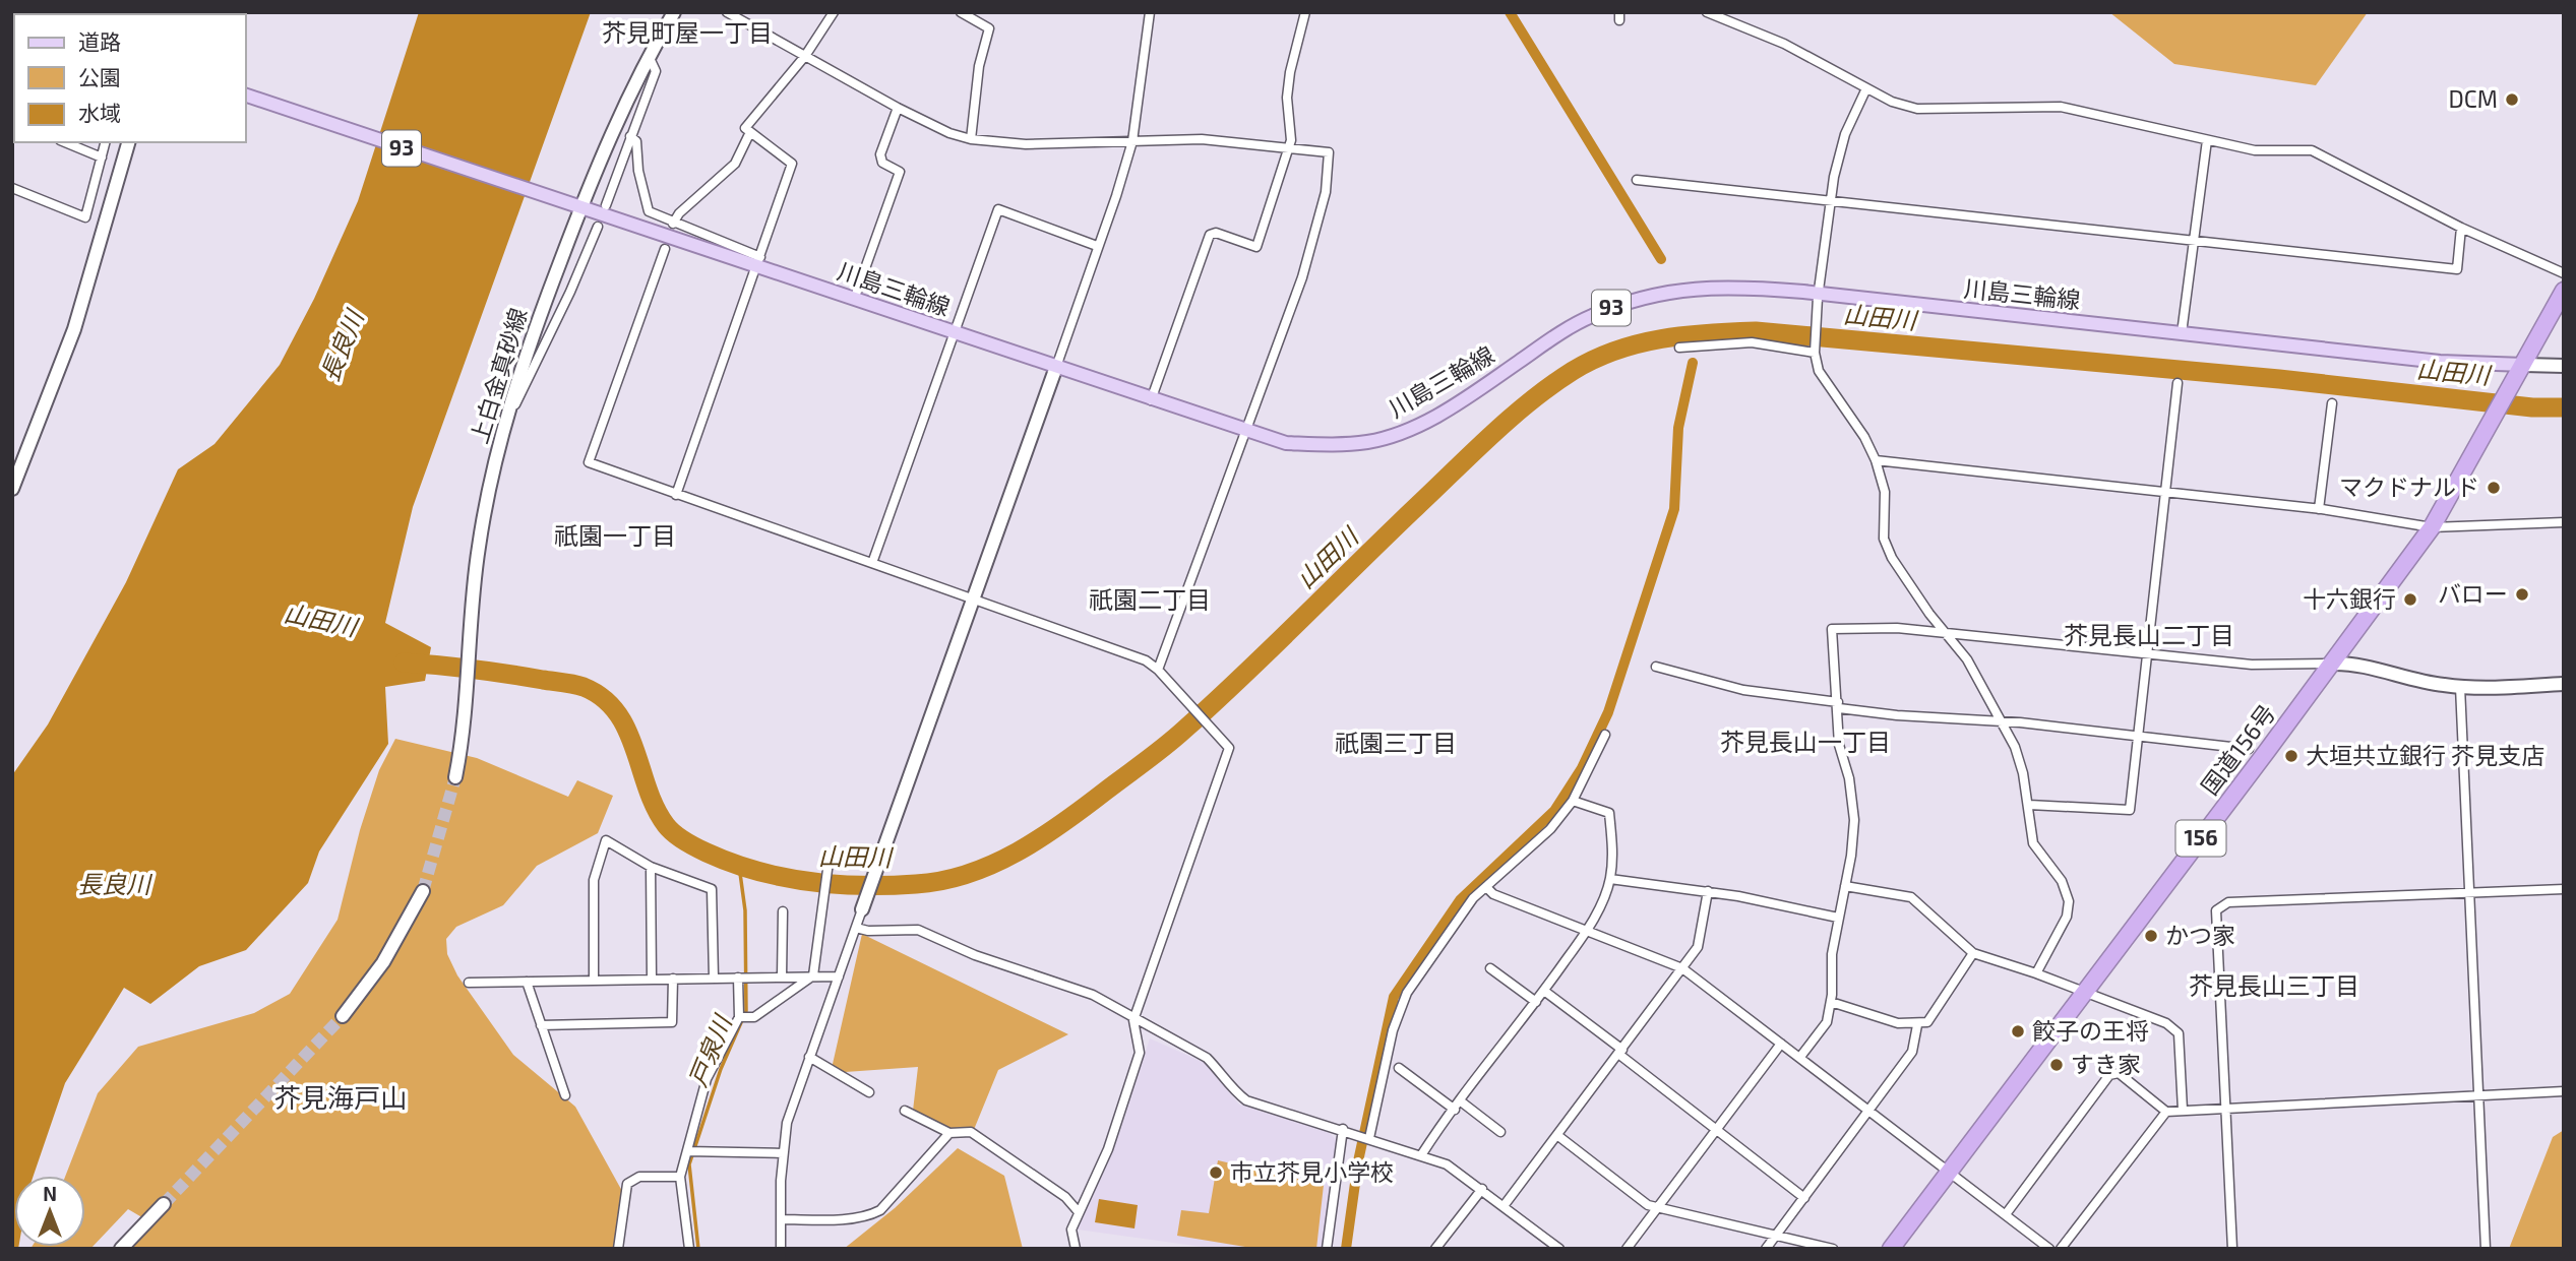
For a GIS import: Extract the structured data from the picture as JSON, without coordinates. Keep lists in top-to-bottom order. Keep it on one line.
{"streets":{"highway":["国道156号","156"],"main road":["93","川島三輪線"],"street":["上白金真砂線"]},"crossings":[["川島三輪線","上白金真砂線"],["川島三輪線","国道156号"]],"districts":["芥見町屋一丁目","祇園一丁目","祇園二丁目","芥見長山二丁目","芥見長山一丁目","祇園三丁目","芥見長山三丁目","芥見海戸山"],"water":["山田川","長良川","戸泉川"],"places":["DCM","マクドナルド","バロー","十六銀行","大垣共立銀行 芥見支店","かつ家","餃子の王将","すき家","市立芥見小学校"],"legend":["道路","公園","水域"],"north":"top"}
